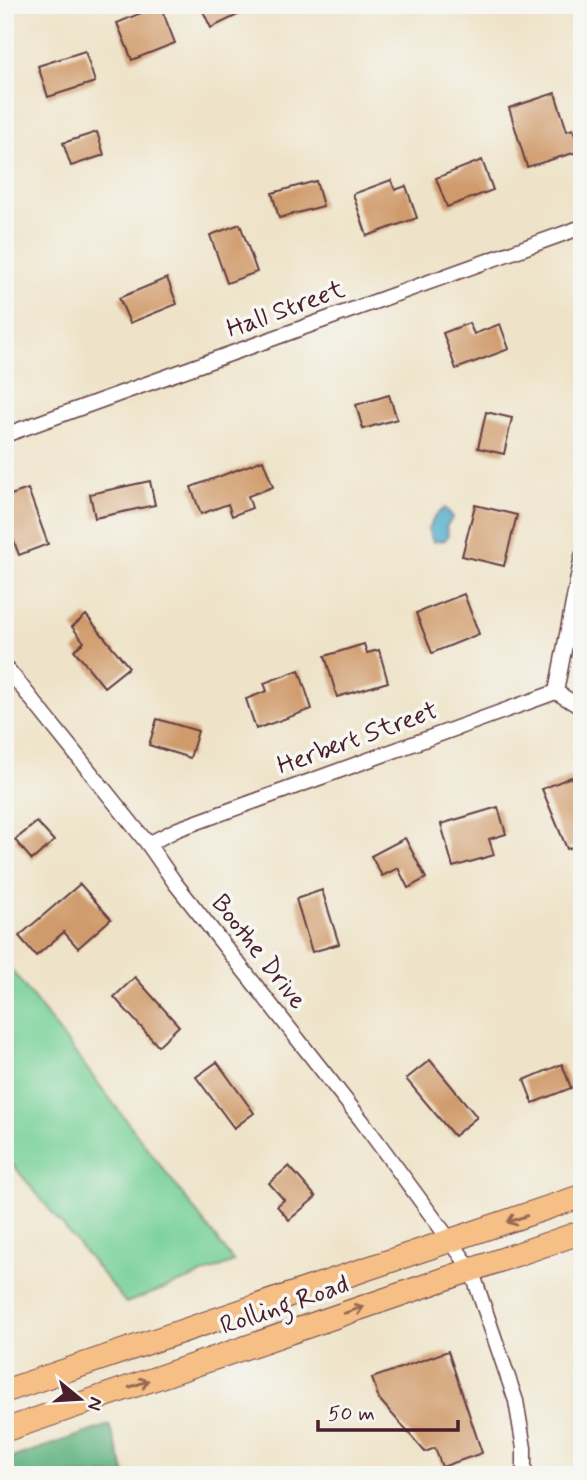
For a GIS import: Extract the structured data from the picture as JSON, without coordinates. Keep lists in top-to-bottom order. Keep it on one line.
{"streets":{"main road":["Rolling Road"],"street":["Hall Street","Herbert Street","Boothe Drive"]},"crossings":[["Herbert Street","Boothe Drive"],["Boothe Drive","Rolling Road"]],"scale_bar":"50 m","north":"right"}
